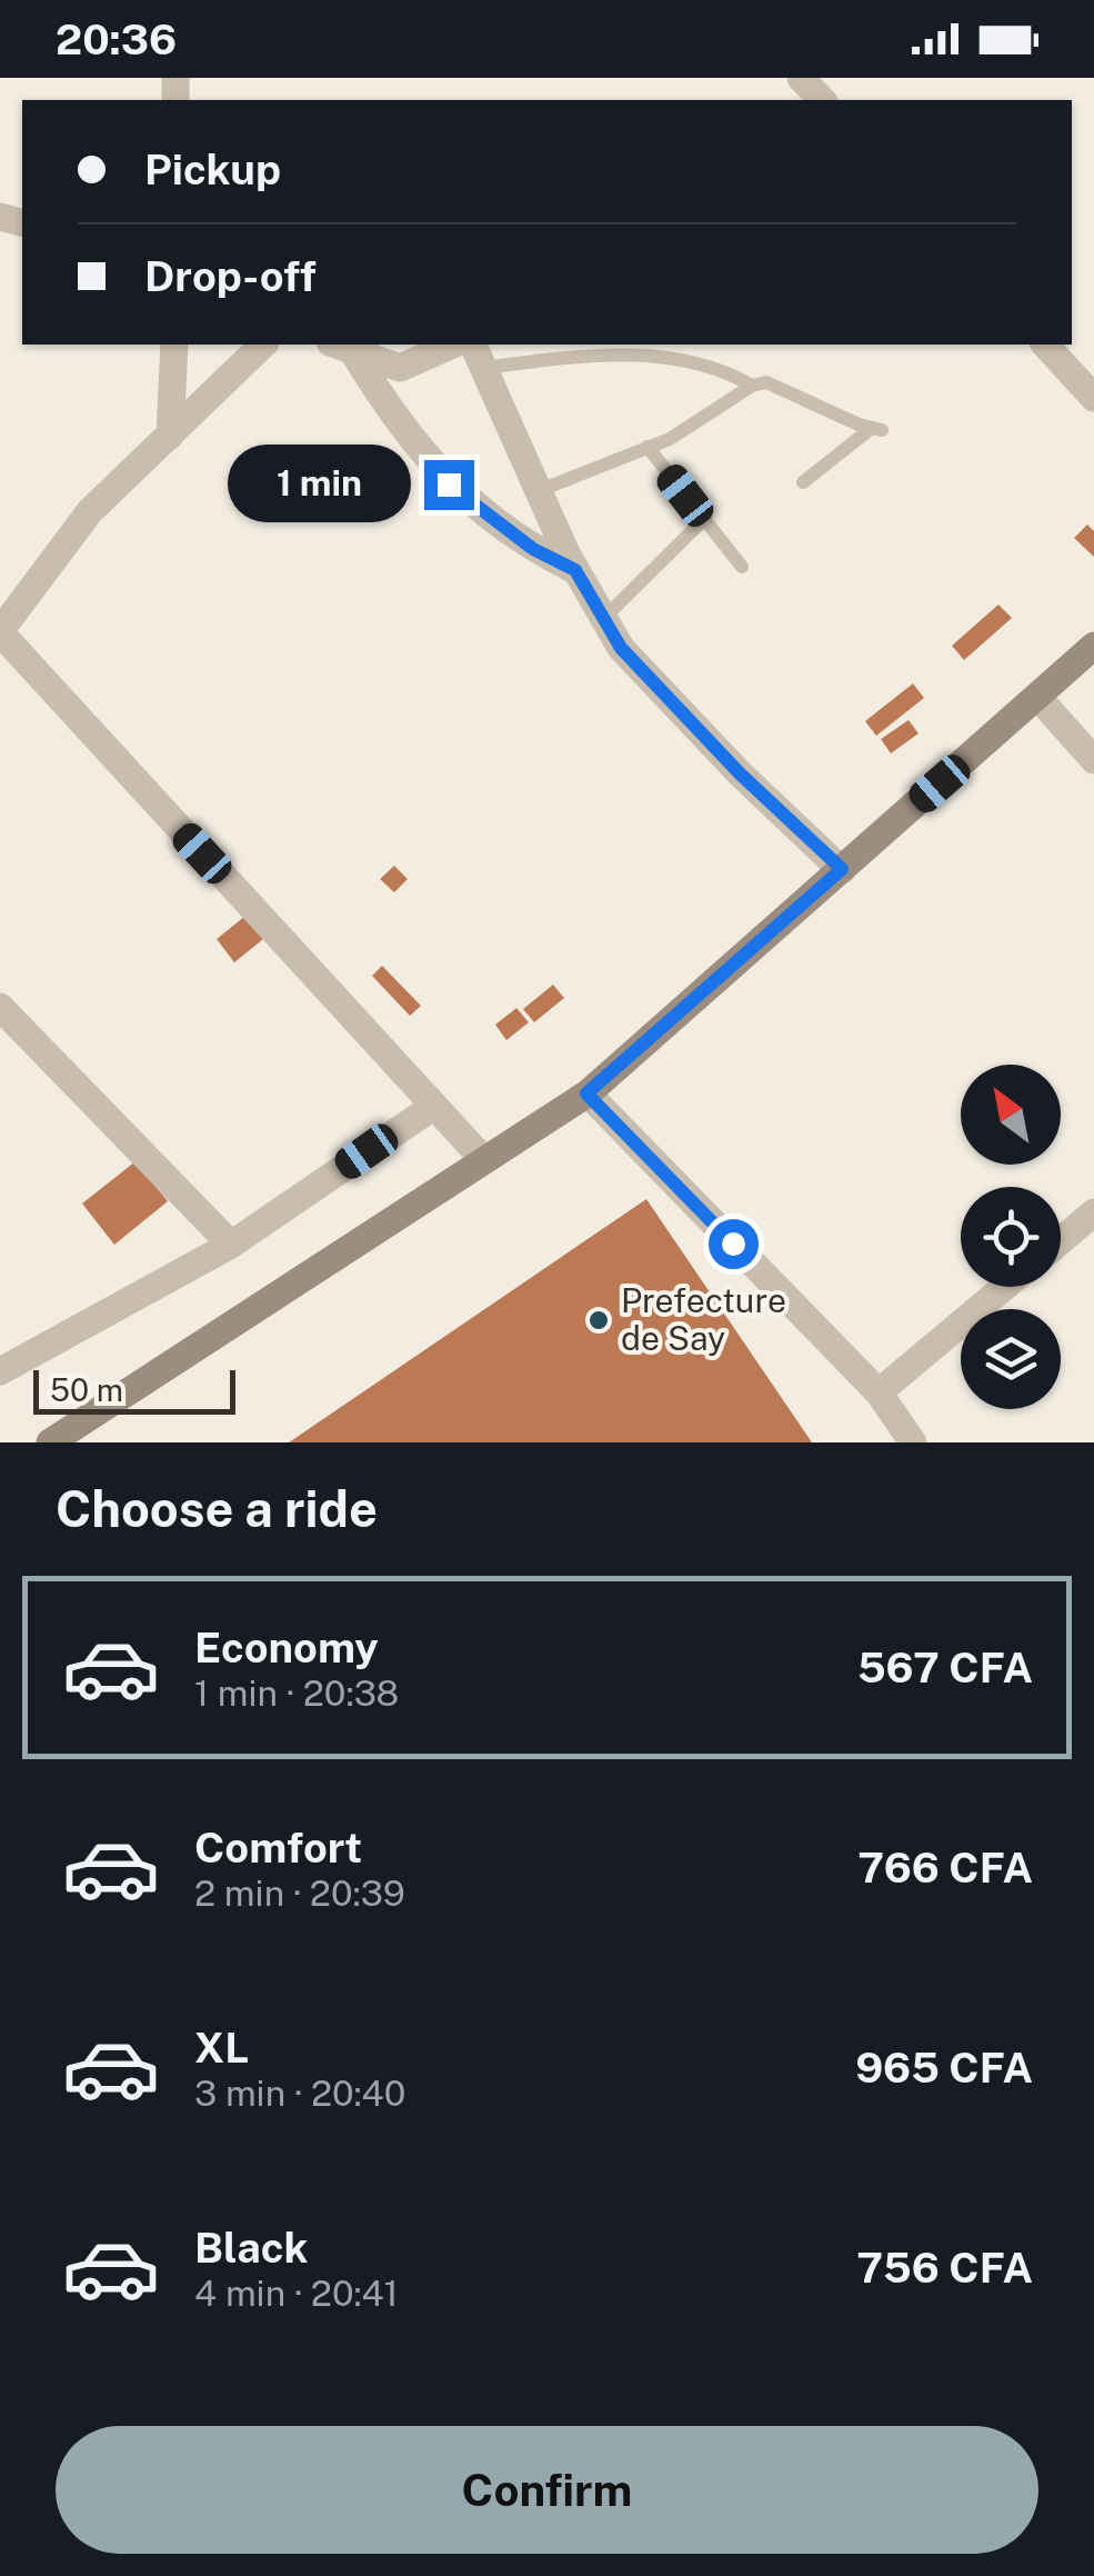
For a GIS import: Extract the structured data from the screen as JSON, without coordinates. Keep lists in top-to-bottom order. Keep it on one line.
{"places":["Prefecture de Say"],"scale_bar":"50 m","north":"top left","page":{"status":"20:36","banner":["Pickup","Drop-off"],"bubble":"1 min","scale":"50 m","heading":"Choose a ride","list":[{"name":"Economy","note":"1 min · 20:38","value":"567 CFA"},{"name":"Comfort","note":"2 min · 20:39","value":"766 CFA"},{"name":"XL","note":"3 min · 20:40","value":"965 CFA"},{"name":"Black","note":"4 min · 20:41","value":"756 CFA"}],"buttons":"Confirm"}}
